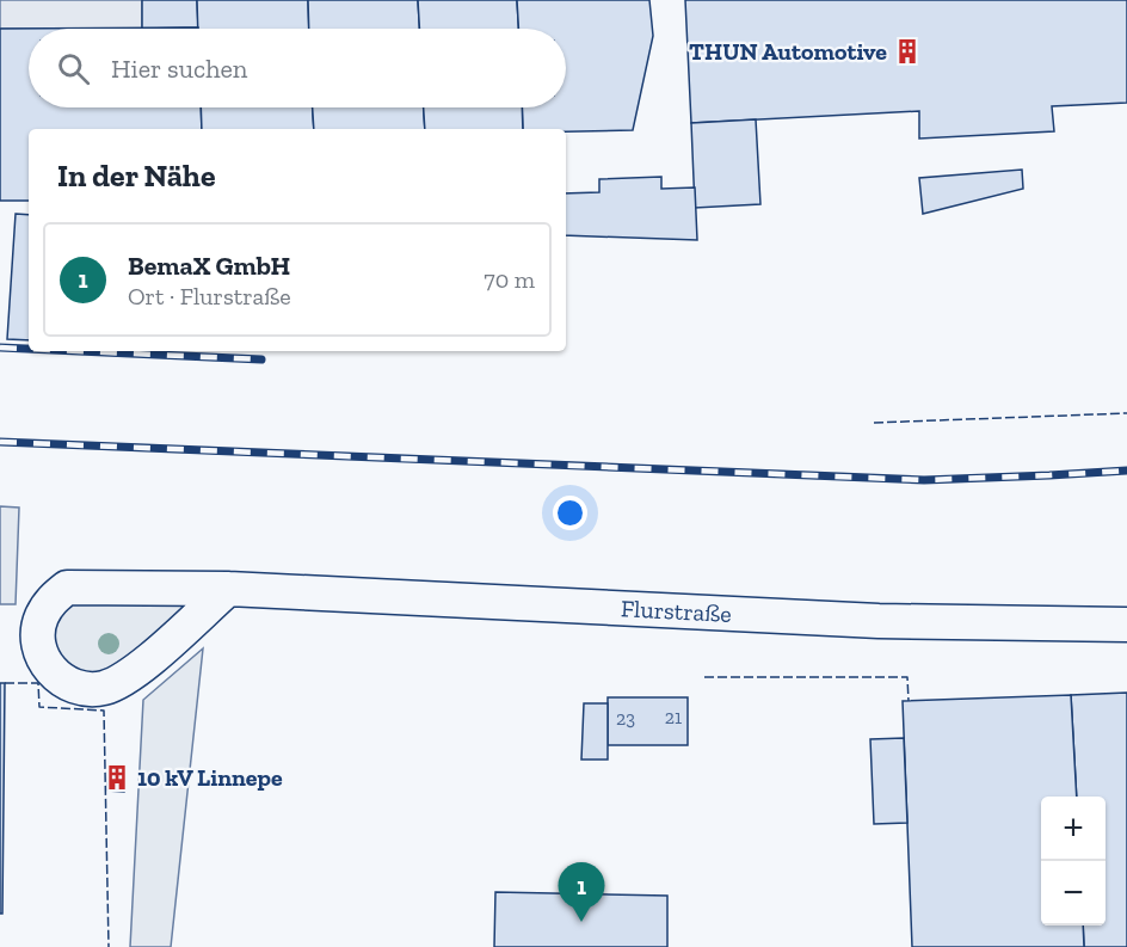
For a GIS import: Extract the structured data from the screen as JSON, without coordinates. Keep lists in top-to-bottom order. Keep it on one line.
{"streets":{"street":["Flurstraße"]},"places":{"building":["THUN Automotive","10 kV Linnepe"]},"house_numbers":["21","23"],"page":{"search":"Hier suchen","heading":"In der Nähe","list":[{"mark":"1","name":"BemaX GmbH","note":"Ort · Flurstraße","value":"70 m"}],"map_buttons":["+","−"],"pins":"1"}}
